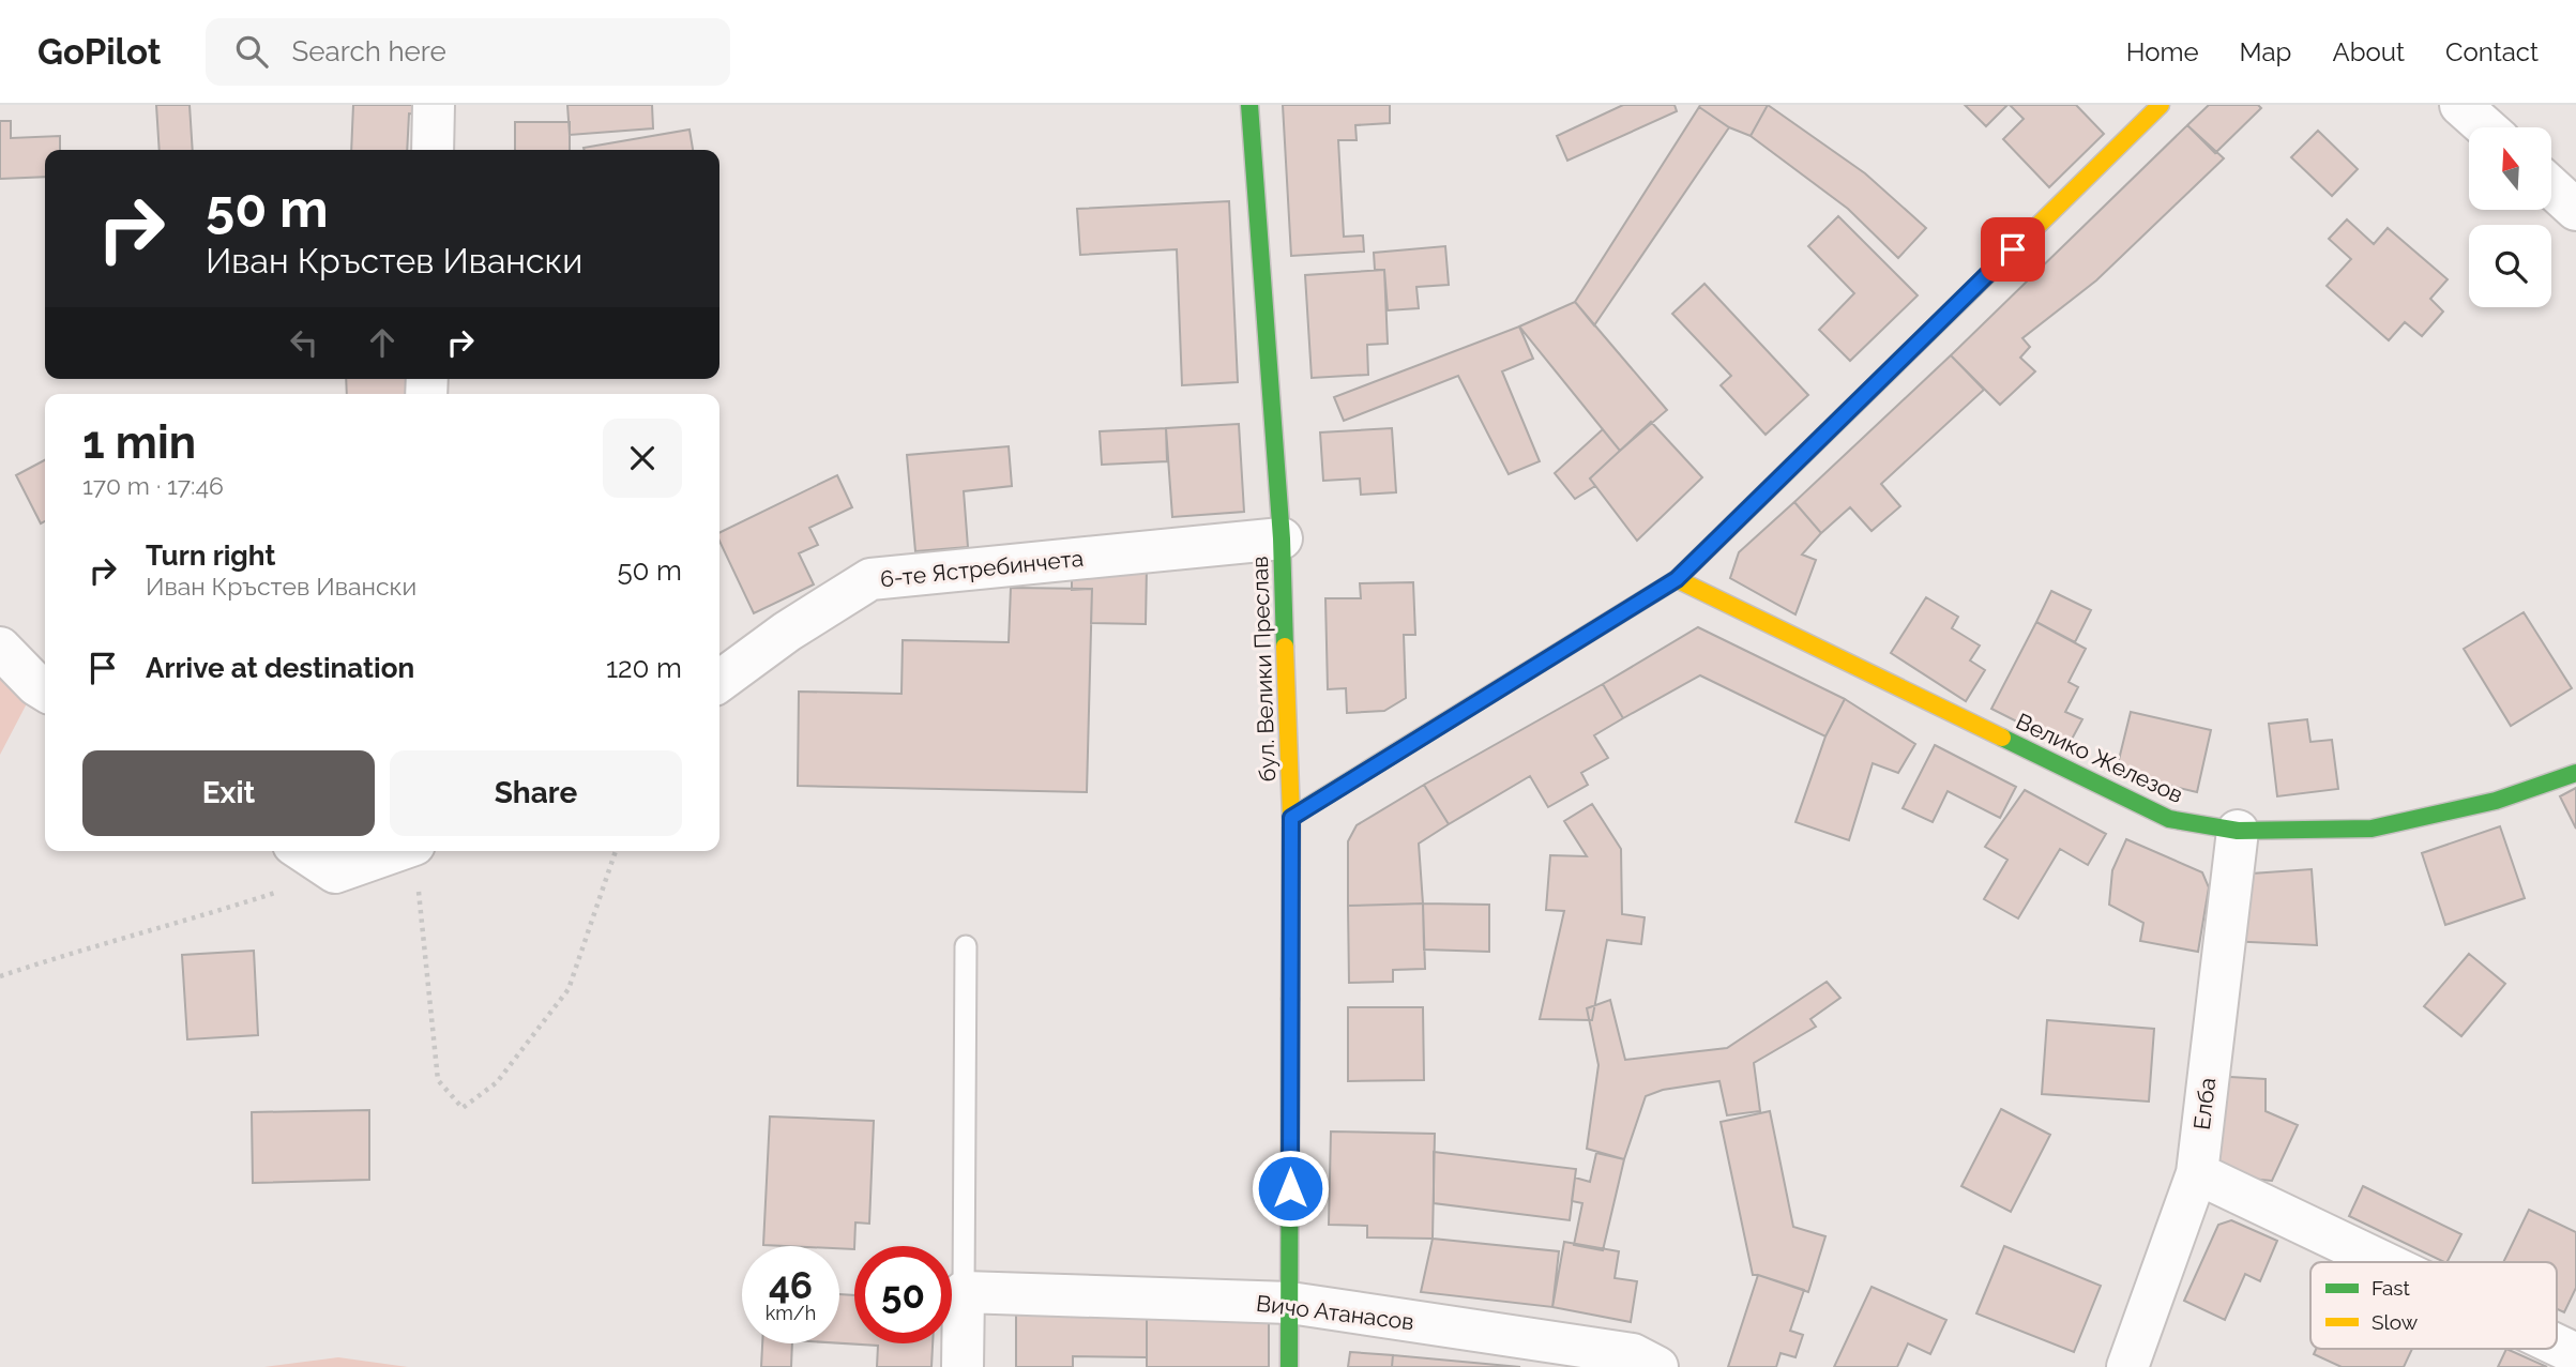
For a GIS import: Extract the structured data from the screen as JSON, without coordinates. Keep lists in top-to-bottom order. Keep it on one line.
{"streets":{"street":["6-те Ястребинчета","бул. Велики Преслав","Велико Железов","Елба","Вичо Атанасов"]},"crossings":[["6-те Ястребинчета","бул. Велики Преслав"],["бул. Велики Преслав","Вичо Атанасов"],["Велико Железов","Елба"]],"legend":["Fast","Slow"],"north":"top","page":{"header":"GoPilot","search":"Search here","nav":["Home","Map","About","Contact"],"turn":["50 m","Иван Кръстев Ивански"],"heading":["1 min","170 m · 17:46"],"list":[{"name":"Turn right","note":"Иван Кръстев Ивански","value":"50 m"},{"name":"Arrive at destination","value":"120 m"}],"buttons":["Exit","Share"],"speed":"46 km/h","limit":"50"}}
